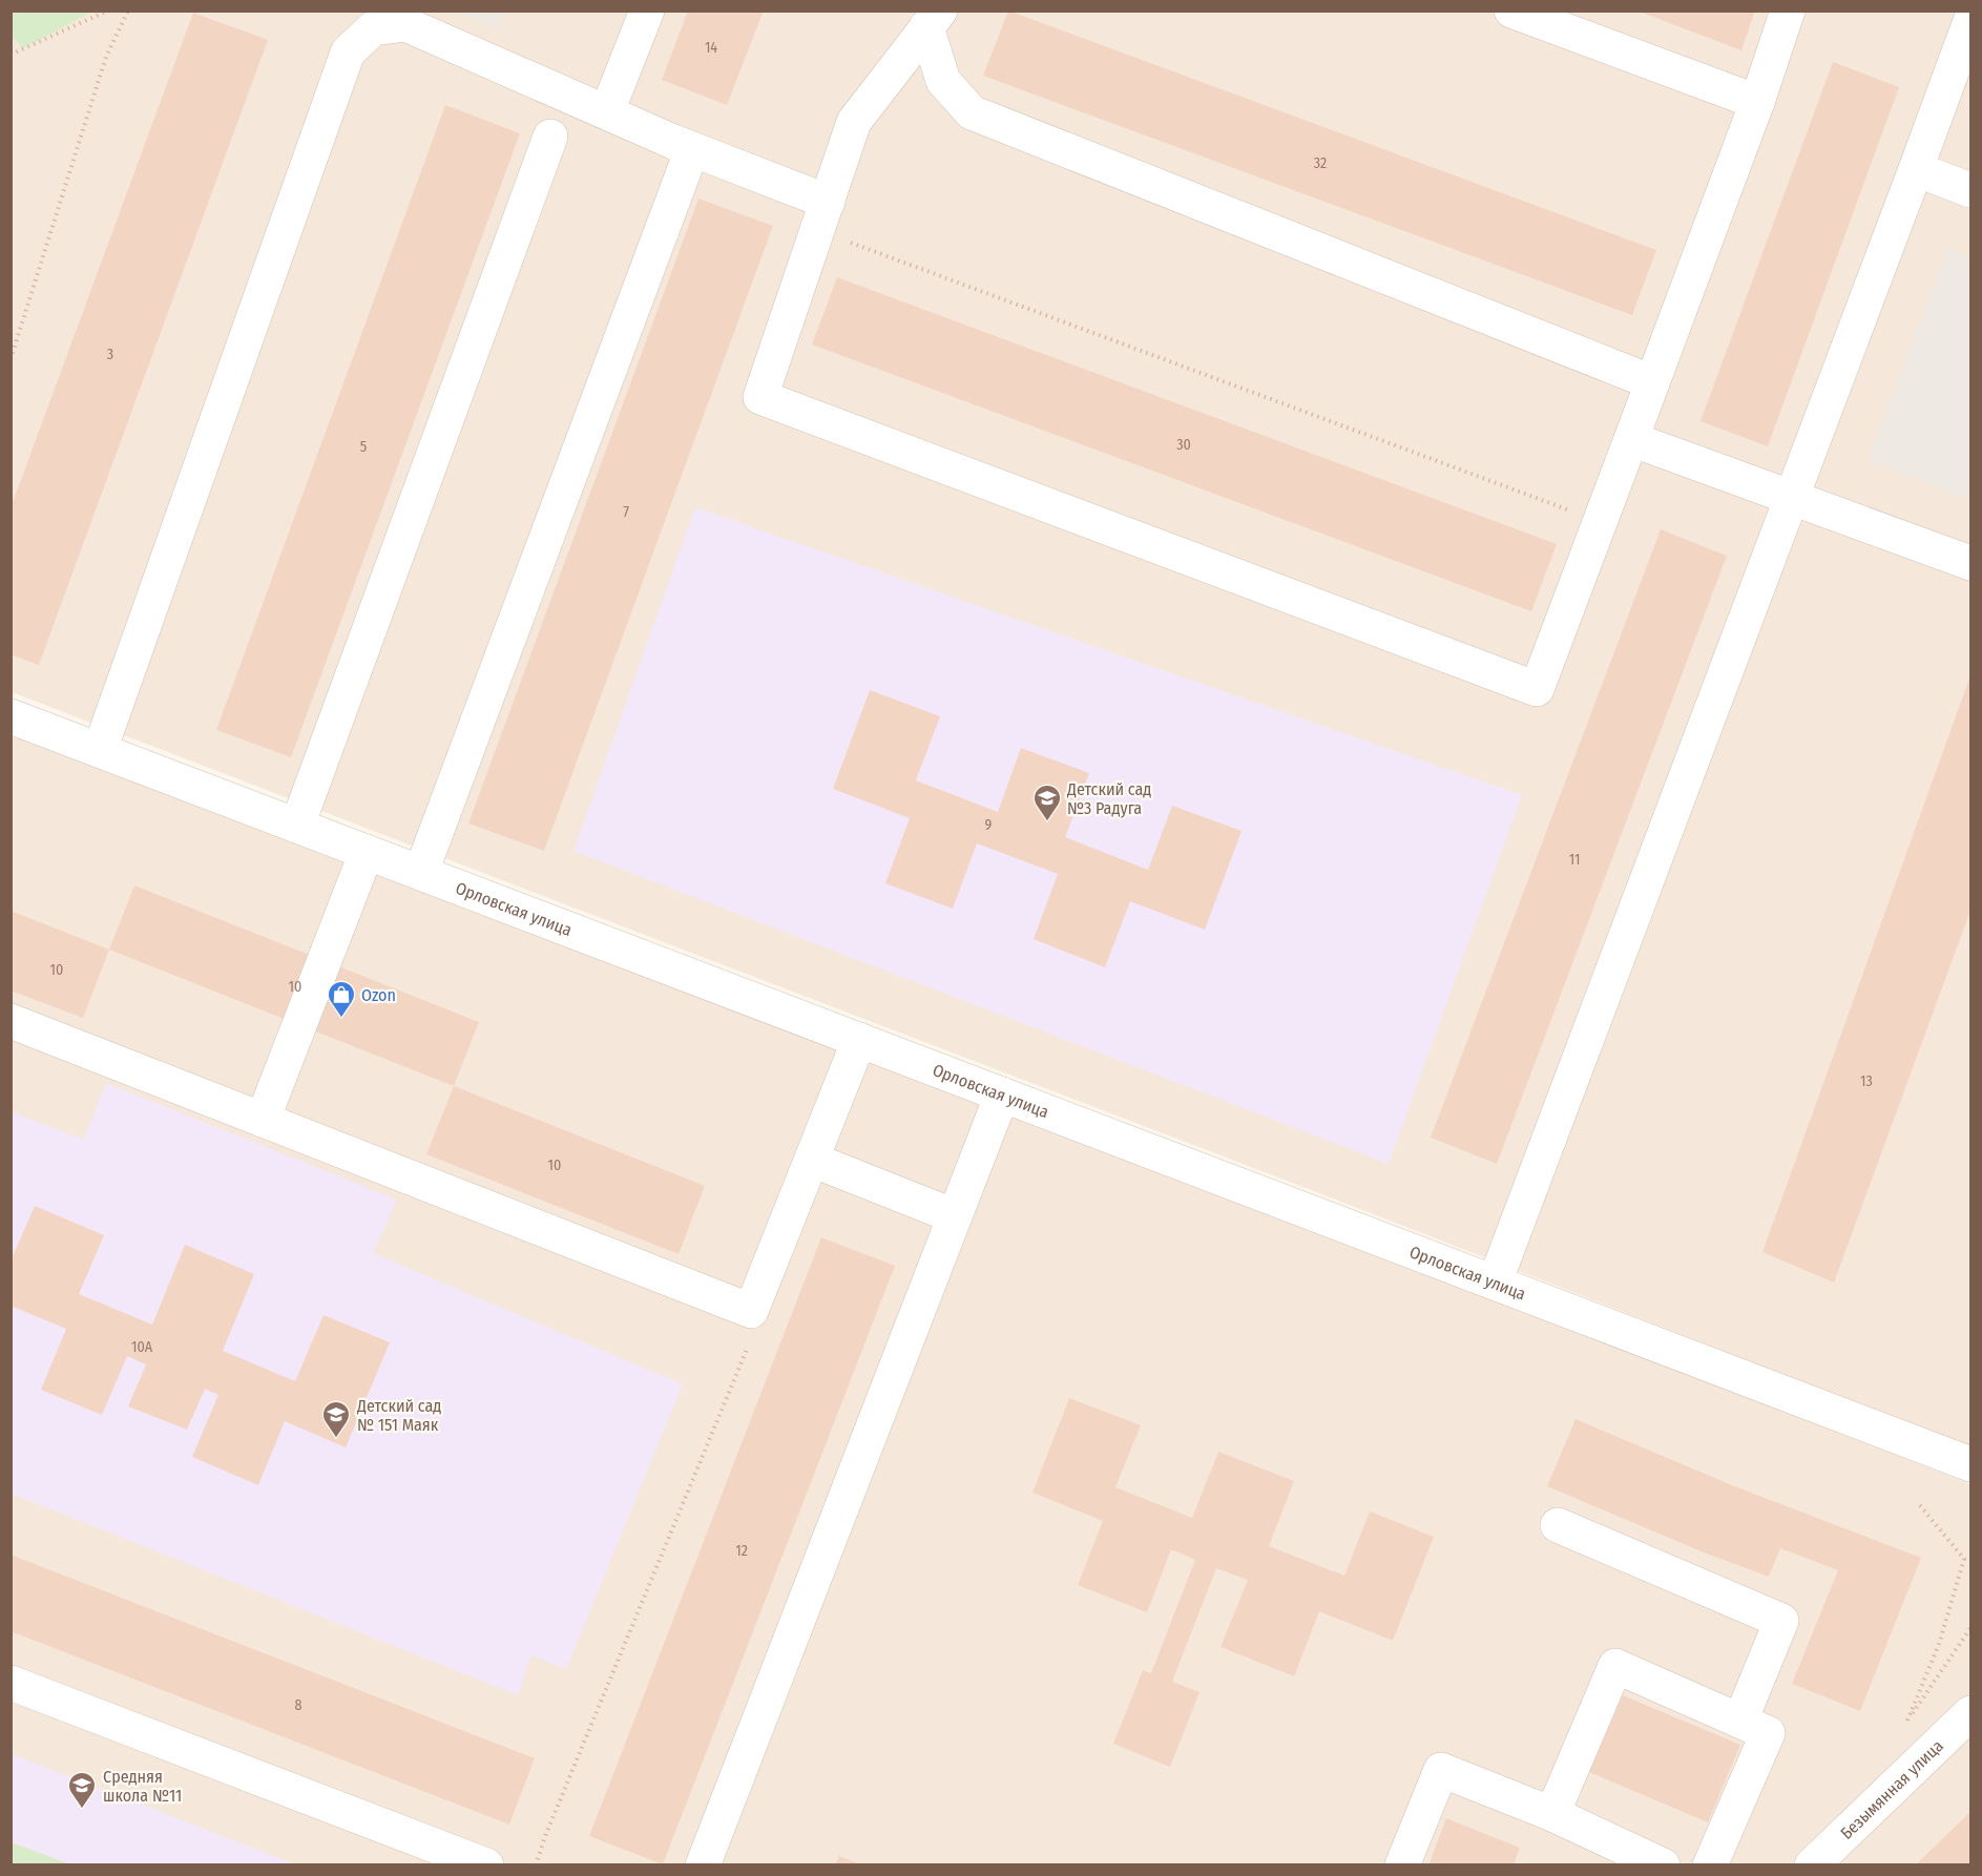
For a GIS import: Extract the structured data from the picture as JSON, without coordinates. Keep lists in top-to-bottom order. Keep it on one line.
{"streets":{"street":["Орловская улица","Безымянная улица"]},"places":{"school or university":["Детский сад №3 Радуга","Детский сад № 151 Маяк","Средняя школа №11"],"shop":["Ozon"]},"house_numbers":["14","32","3","30","5","7","9","11","10","10","13","10","10А","12","8"]}
